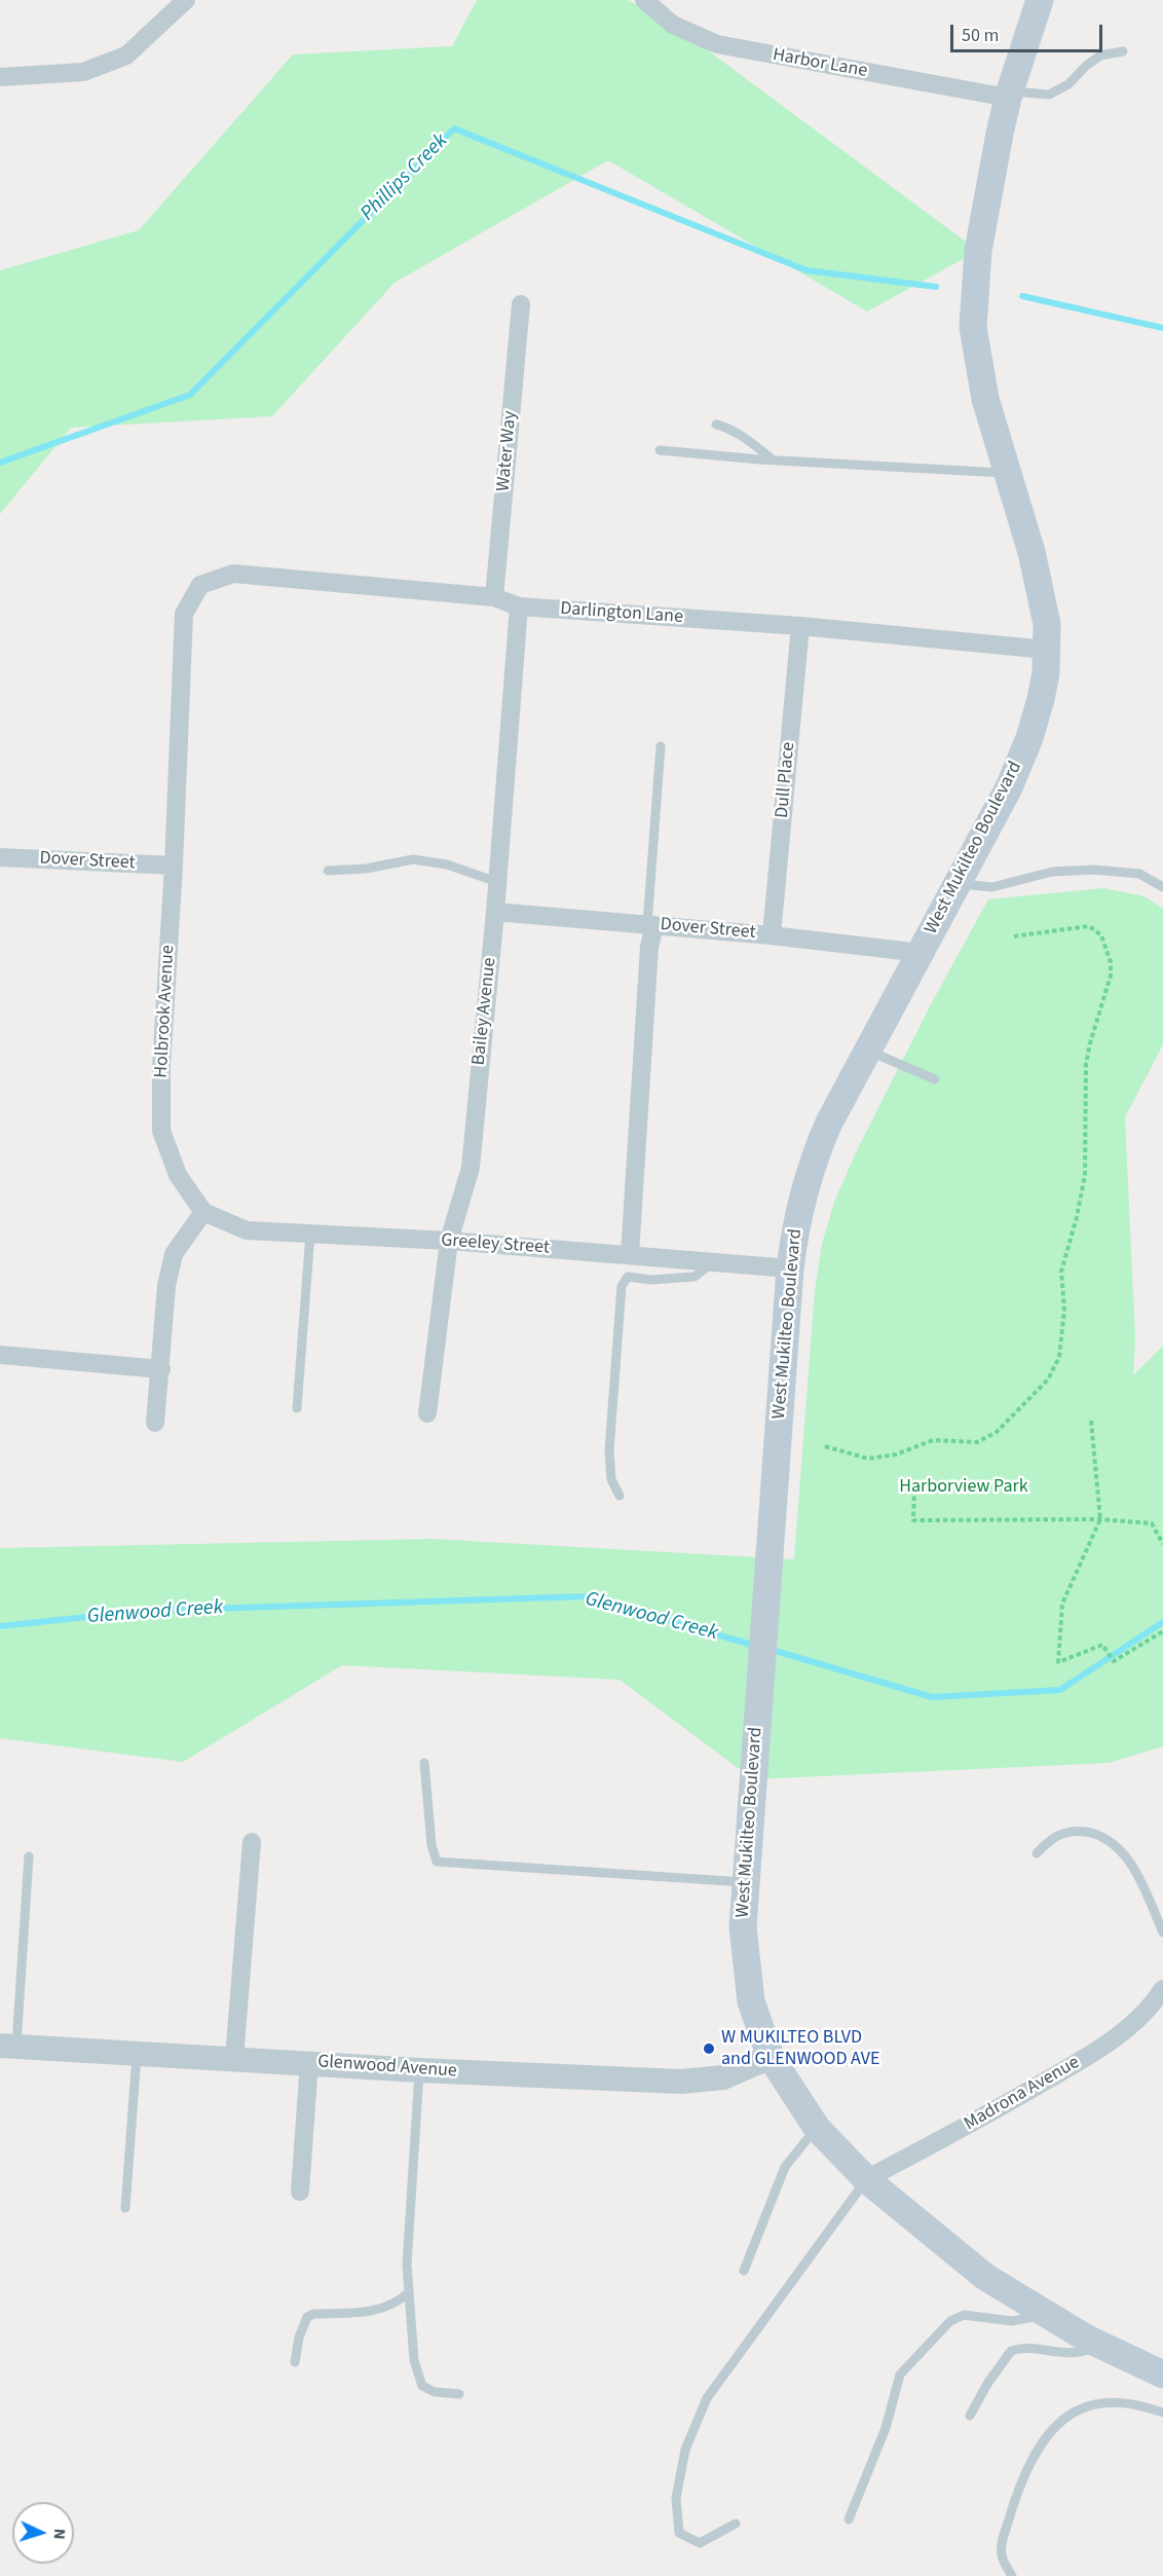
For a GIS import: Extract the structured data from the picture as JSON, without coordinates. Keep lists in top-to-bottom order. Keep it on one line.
{"streets":{"main road":["West Mukilteo Boulevard"],"street":["Harbor Lane","Water Way","Darlington Lane","Dull Place","Dover Street","Holbrook Avenue","Bailey Avenue","Greeley Street","Glenwood Avenue","Madrona Avenue"]},"crossings":[["Harbor Lane","West Mukilteo Boulevard"],["Water Way","Darlington Lane"],["Darlington Lane","Dull Place"],["Darlington Lane","West Mukilteo Boulevard"],["Darlington Lane","Holbrook Avenue"],["Darlington Lane","Bailey Avenue"],["Dull Place","Dover Street"],["West Mukilteo Boulevard","Dover Street"],["West Mukilteo Boulevard","Greeley Street"],["West Mukilteo Boulevard","Glenwood Avenue"],["West Mukilteo Boulevard","Madrona Avenue"],["Dover Street","Holbrook Avenue"],["Dover Street","Bailey Avenue"],["Holbrook Avenue","Greeley Street"],["Bailey Avenue","Greeley Street"]],"water":["Phillips Creek","Glenwood Creek"],"parks":["Harborview Park"],"places":["W MUKILTEO BLVD and GLENWOOD AVE"],"scale_bar":"50 m","north":"right"}
